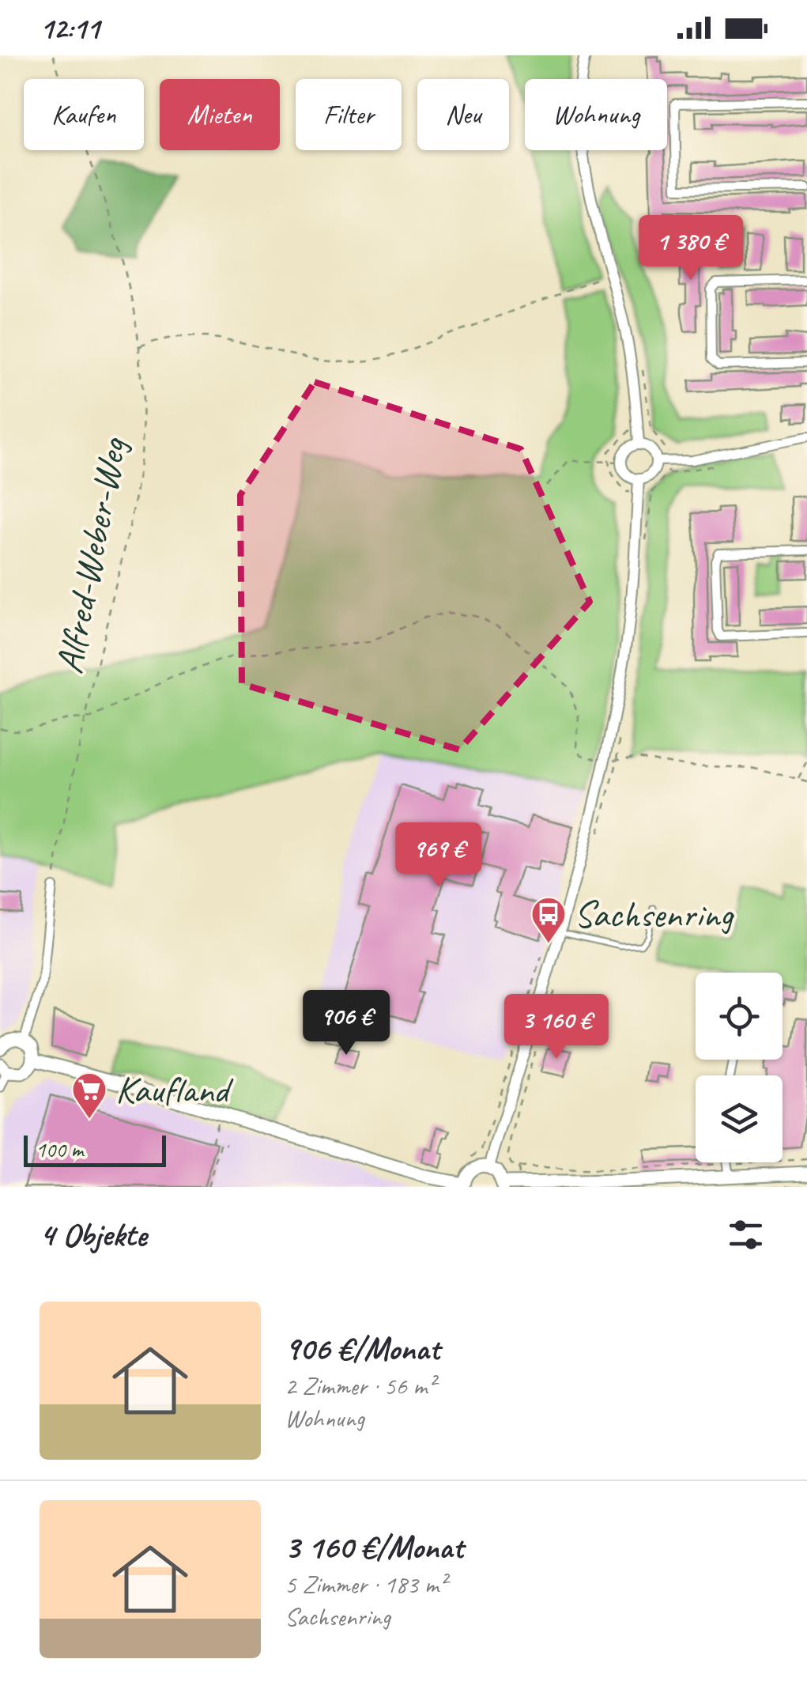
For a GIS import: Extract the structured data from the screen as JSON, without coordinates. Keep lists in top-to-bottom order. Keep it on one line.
{"streets":{"path":["Alfred-Weber-Weg"]},"places":{"bus stop":["Sachsenring"],"supermarket":["Kaufland"]},"scale_bar":"100 m","page":{"status":"12:11","chip":["Kaufen","Mieten","Filter","Neu","Wohnung"],"price":["1 380 €","969 €","906 €","3 160 €"],"scale":"100 m","heading":"4 Objekte","list":[{"name":"906 €/Monat","note":"2 Zimmer · 56 m² · Wohnung"},{"name":"3 160 €/Monat","note":"5 Zimmer · 183 m² · Sachsenring"}]}}
